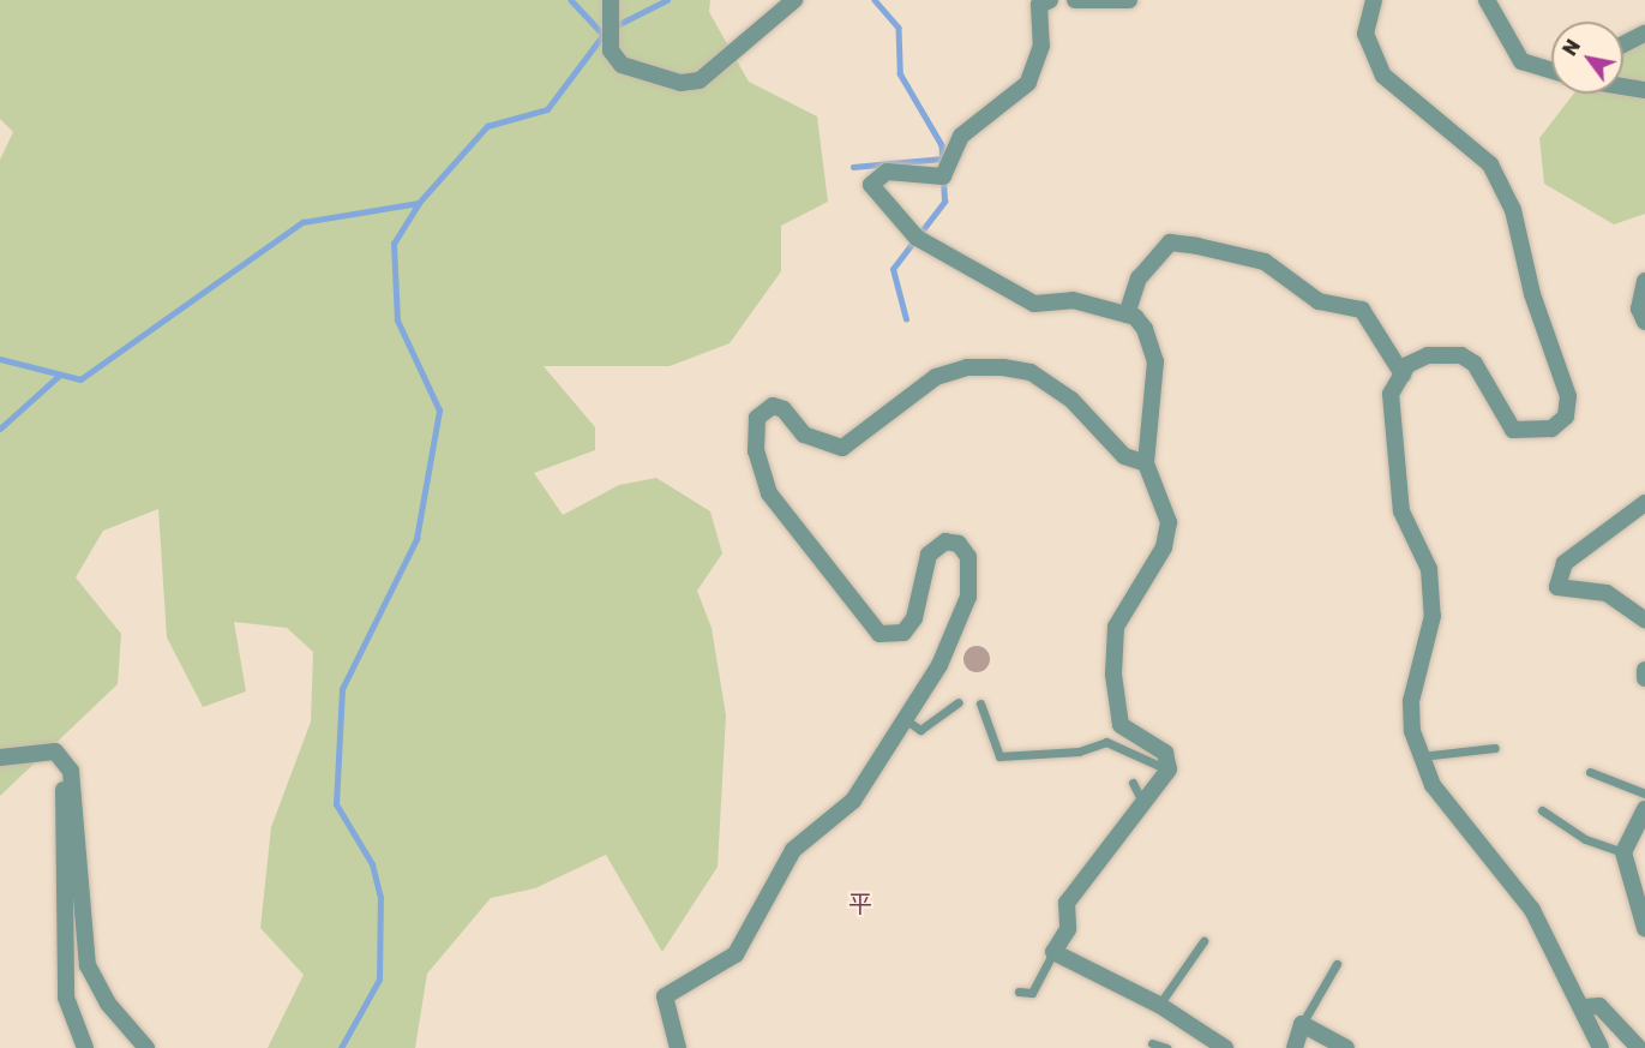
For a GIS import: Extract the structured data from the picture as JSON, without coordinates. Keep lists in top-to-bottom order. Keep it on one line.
{"districts":["平"],"north":"top left"}
